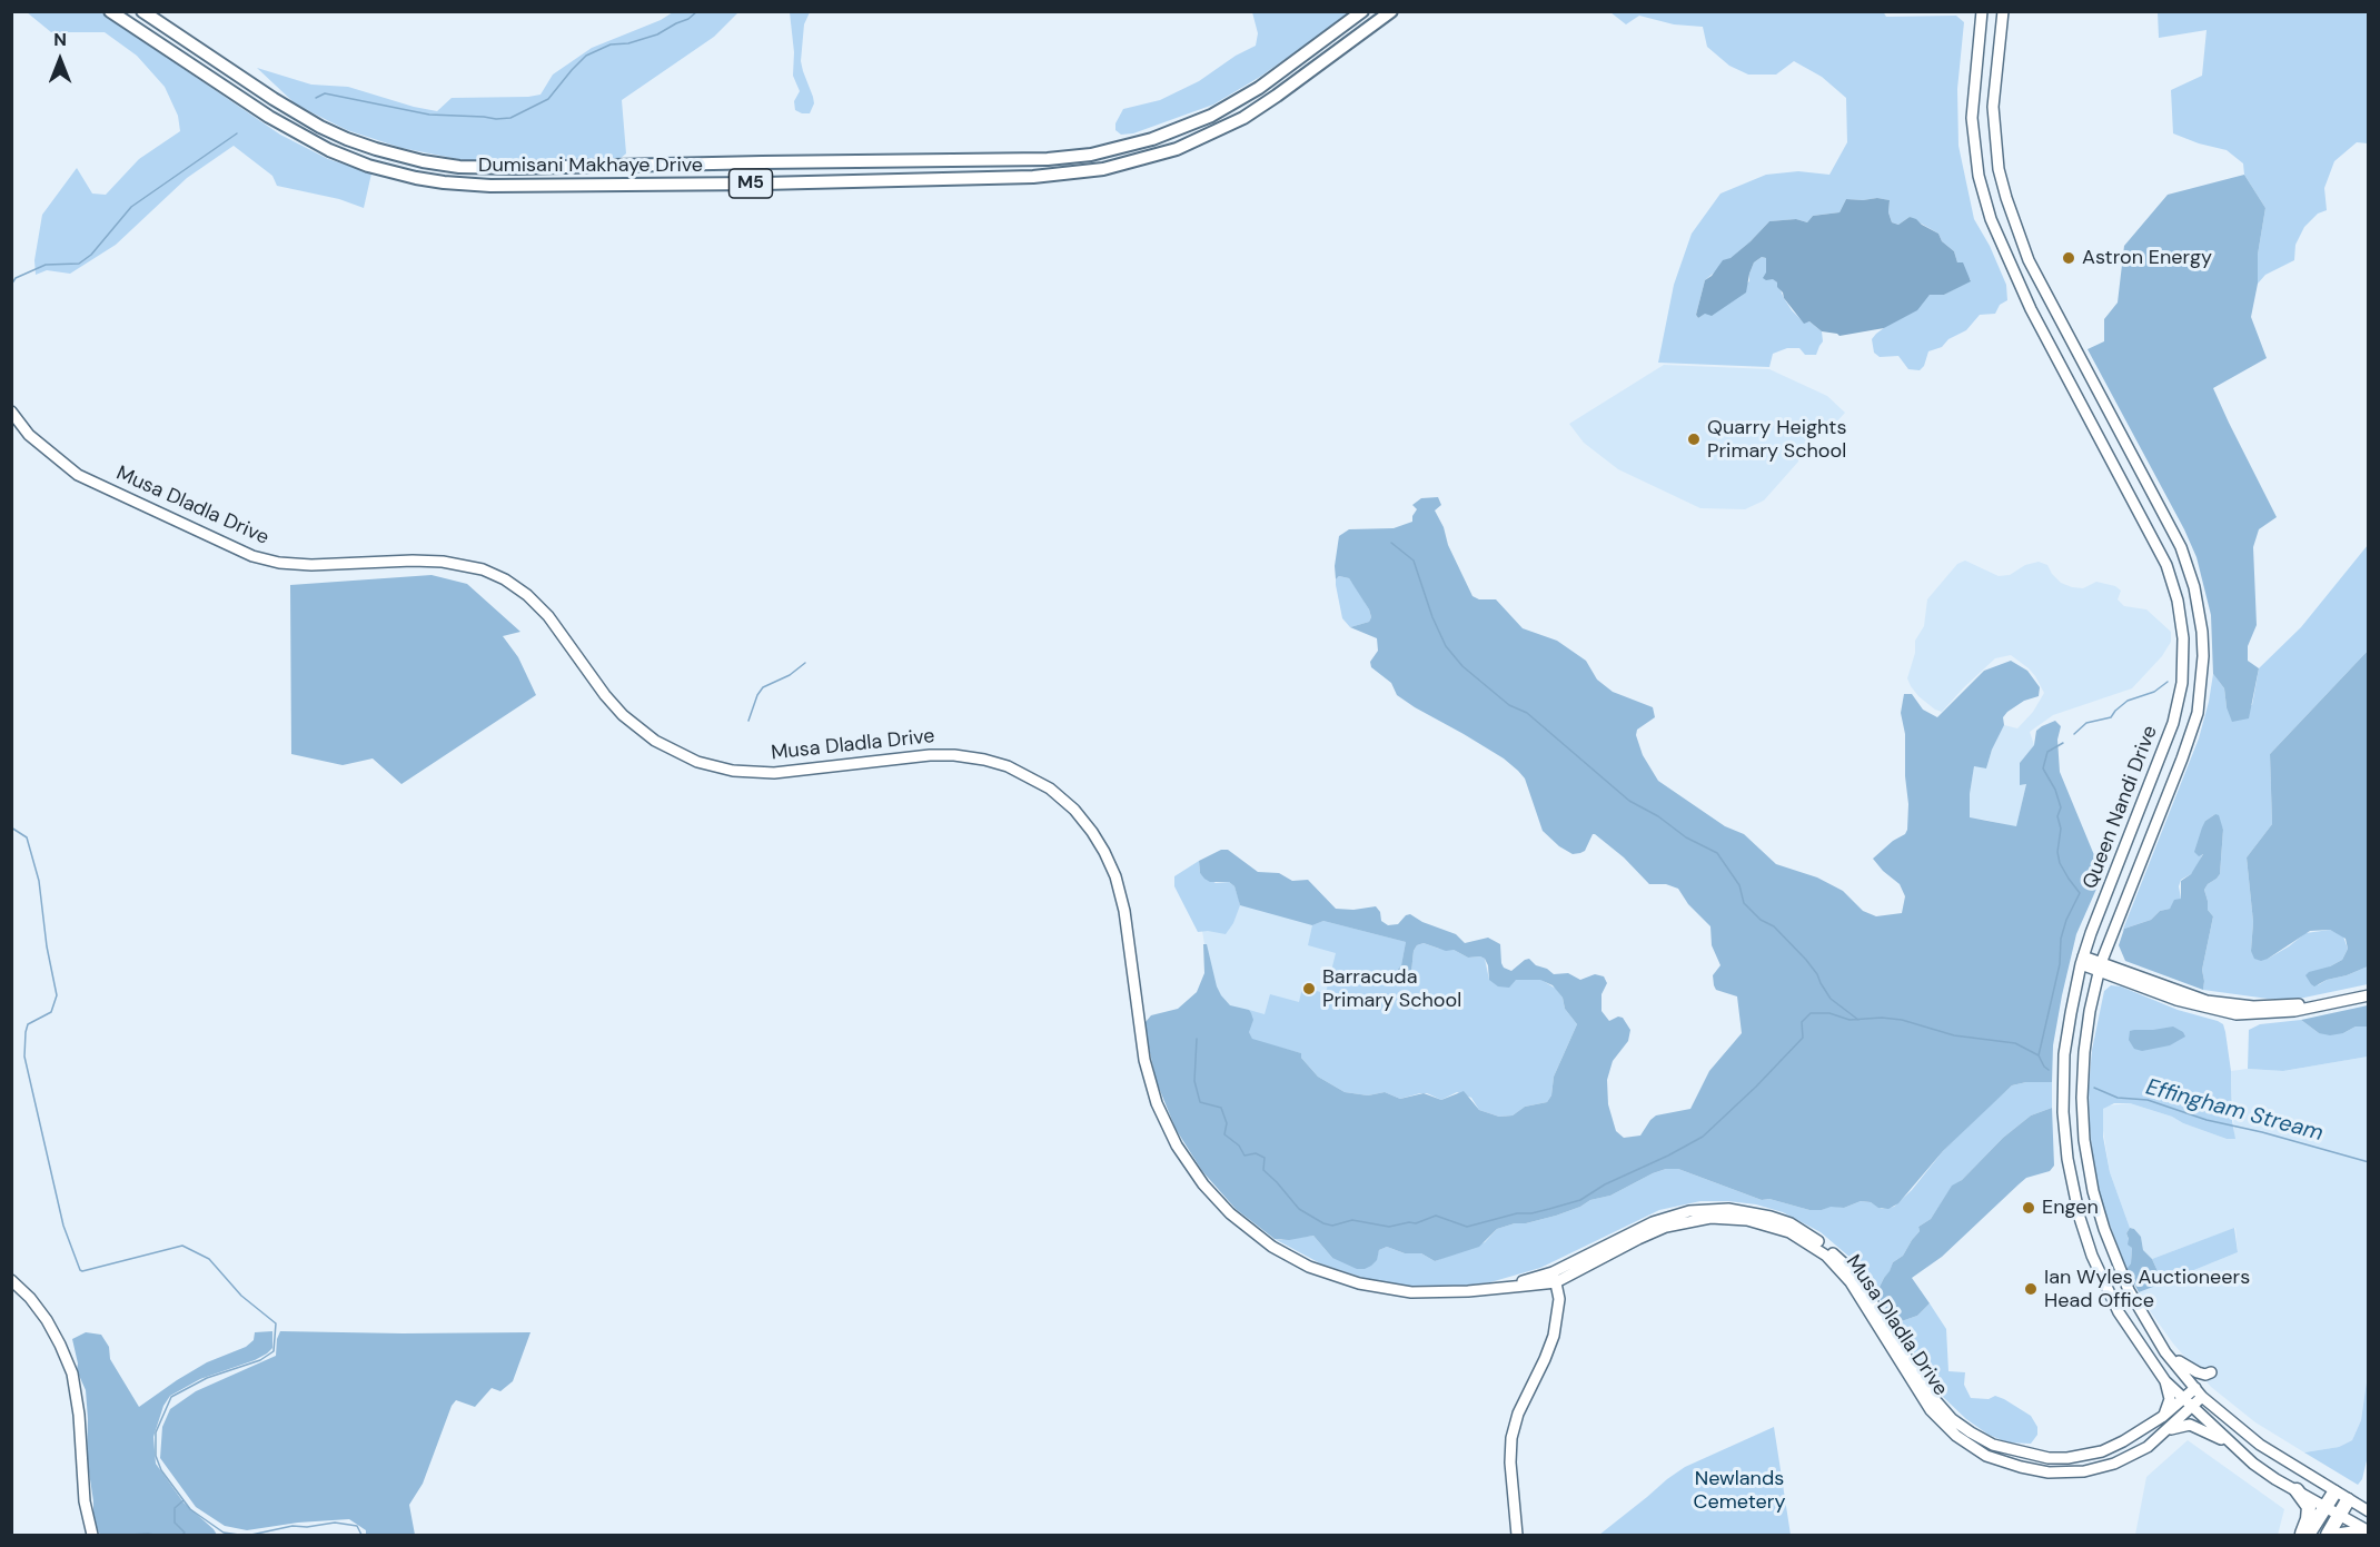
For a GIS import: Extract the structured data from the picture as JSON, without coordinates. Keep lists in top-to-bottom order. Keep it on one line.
{"streets":{"main road":["Dumisani Makhaye Drive","M5"],"street":["Musa Dladla Drive","Queen Nandi Drive"]},"crossings":[["Musa Dladla Drive","Queen Nandi Drive"]],"water":["Effingham Stream"],"parks":["Newlands Cemetery"],"places":["Astron Energy","Quarry Heights Primary School","Barracuda Primary School","Engen","Ian Wyles Auctioneers Head Office"],"north":"top"}
